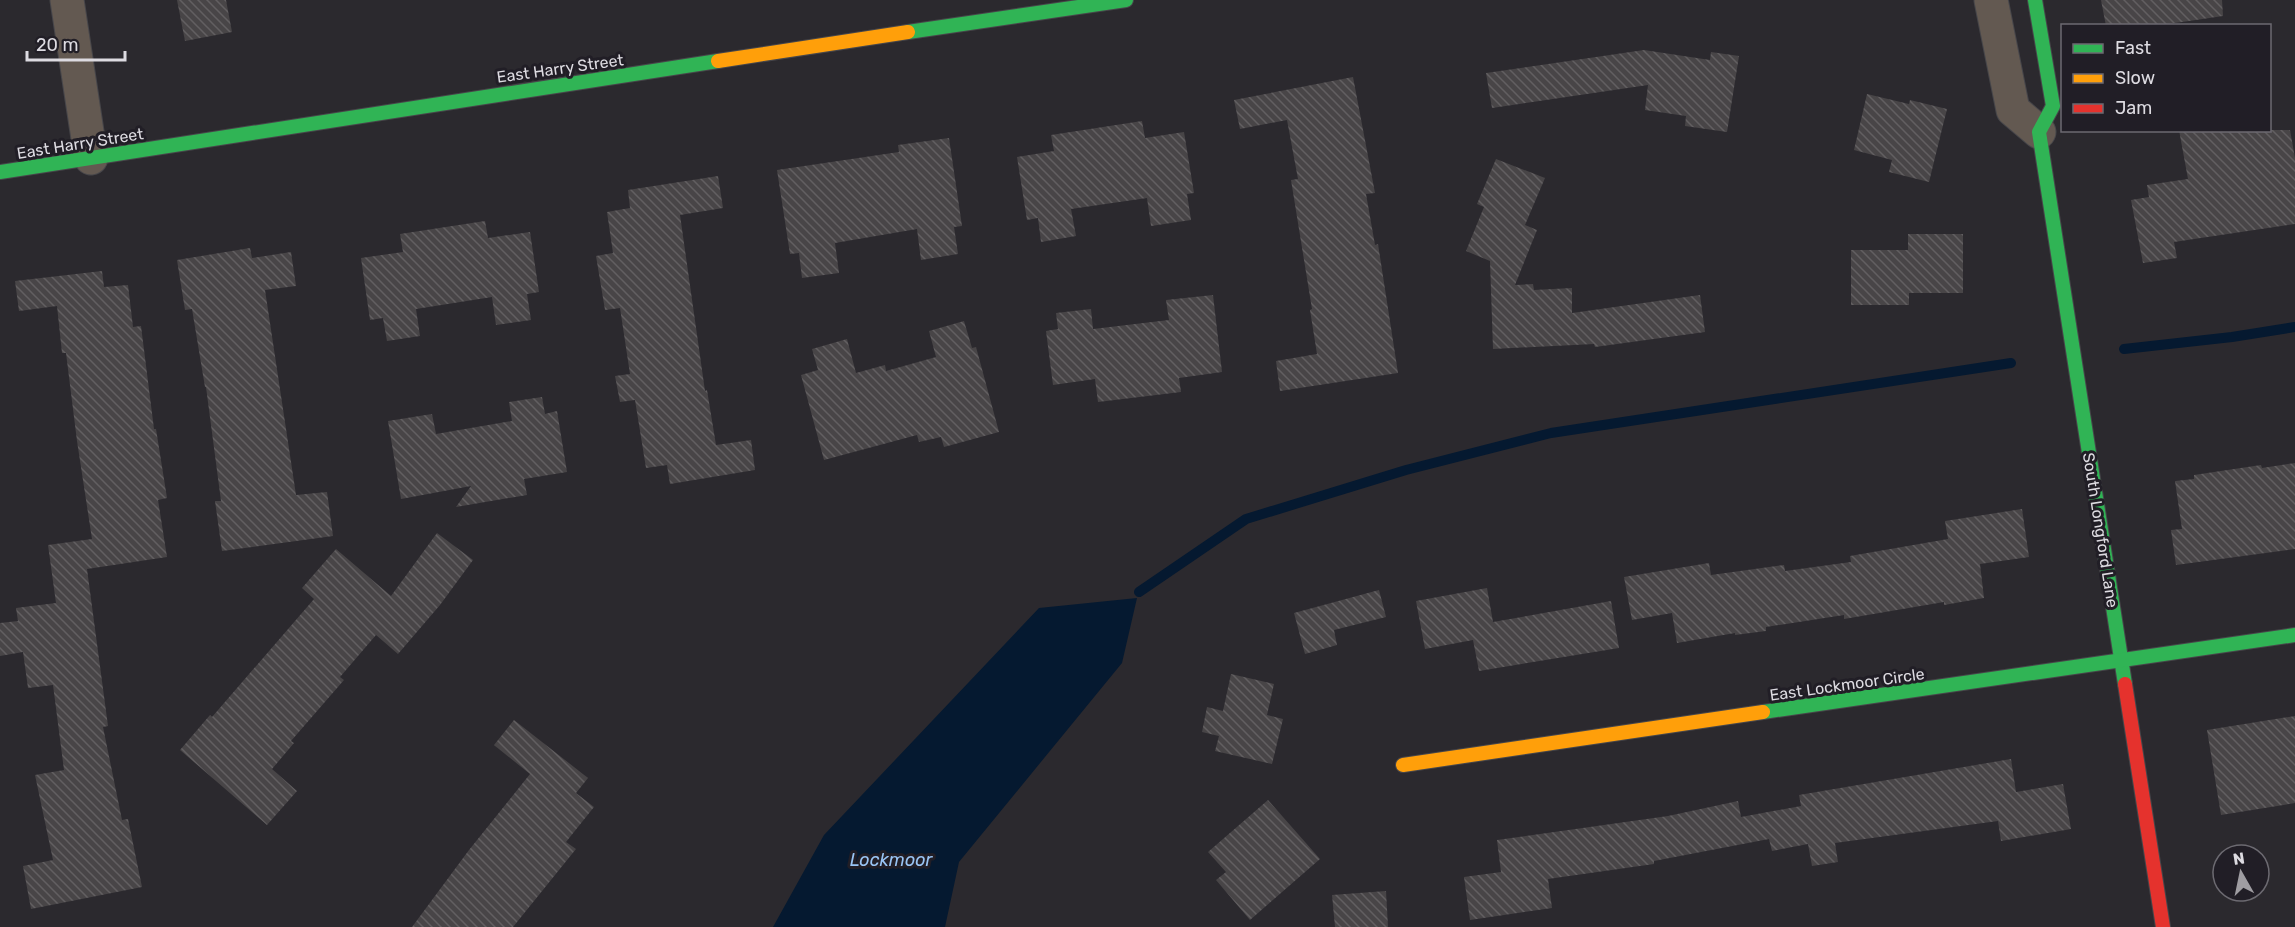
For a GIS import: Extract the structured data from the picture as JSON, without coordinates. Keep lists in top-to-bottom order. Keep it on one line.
{"streets":{"street":["East Harry Street","South Longford Lane","East Lockmoor Circle"]},"crossings":[["South Longford Lane","East Lockmoor Circle"]],"water":["Lockmoor"],"legend":["Fast","Slow","Jam"],"scale_bar":"20 m","north":"top"}
